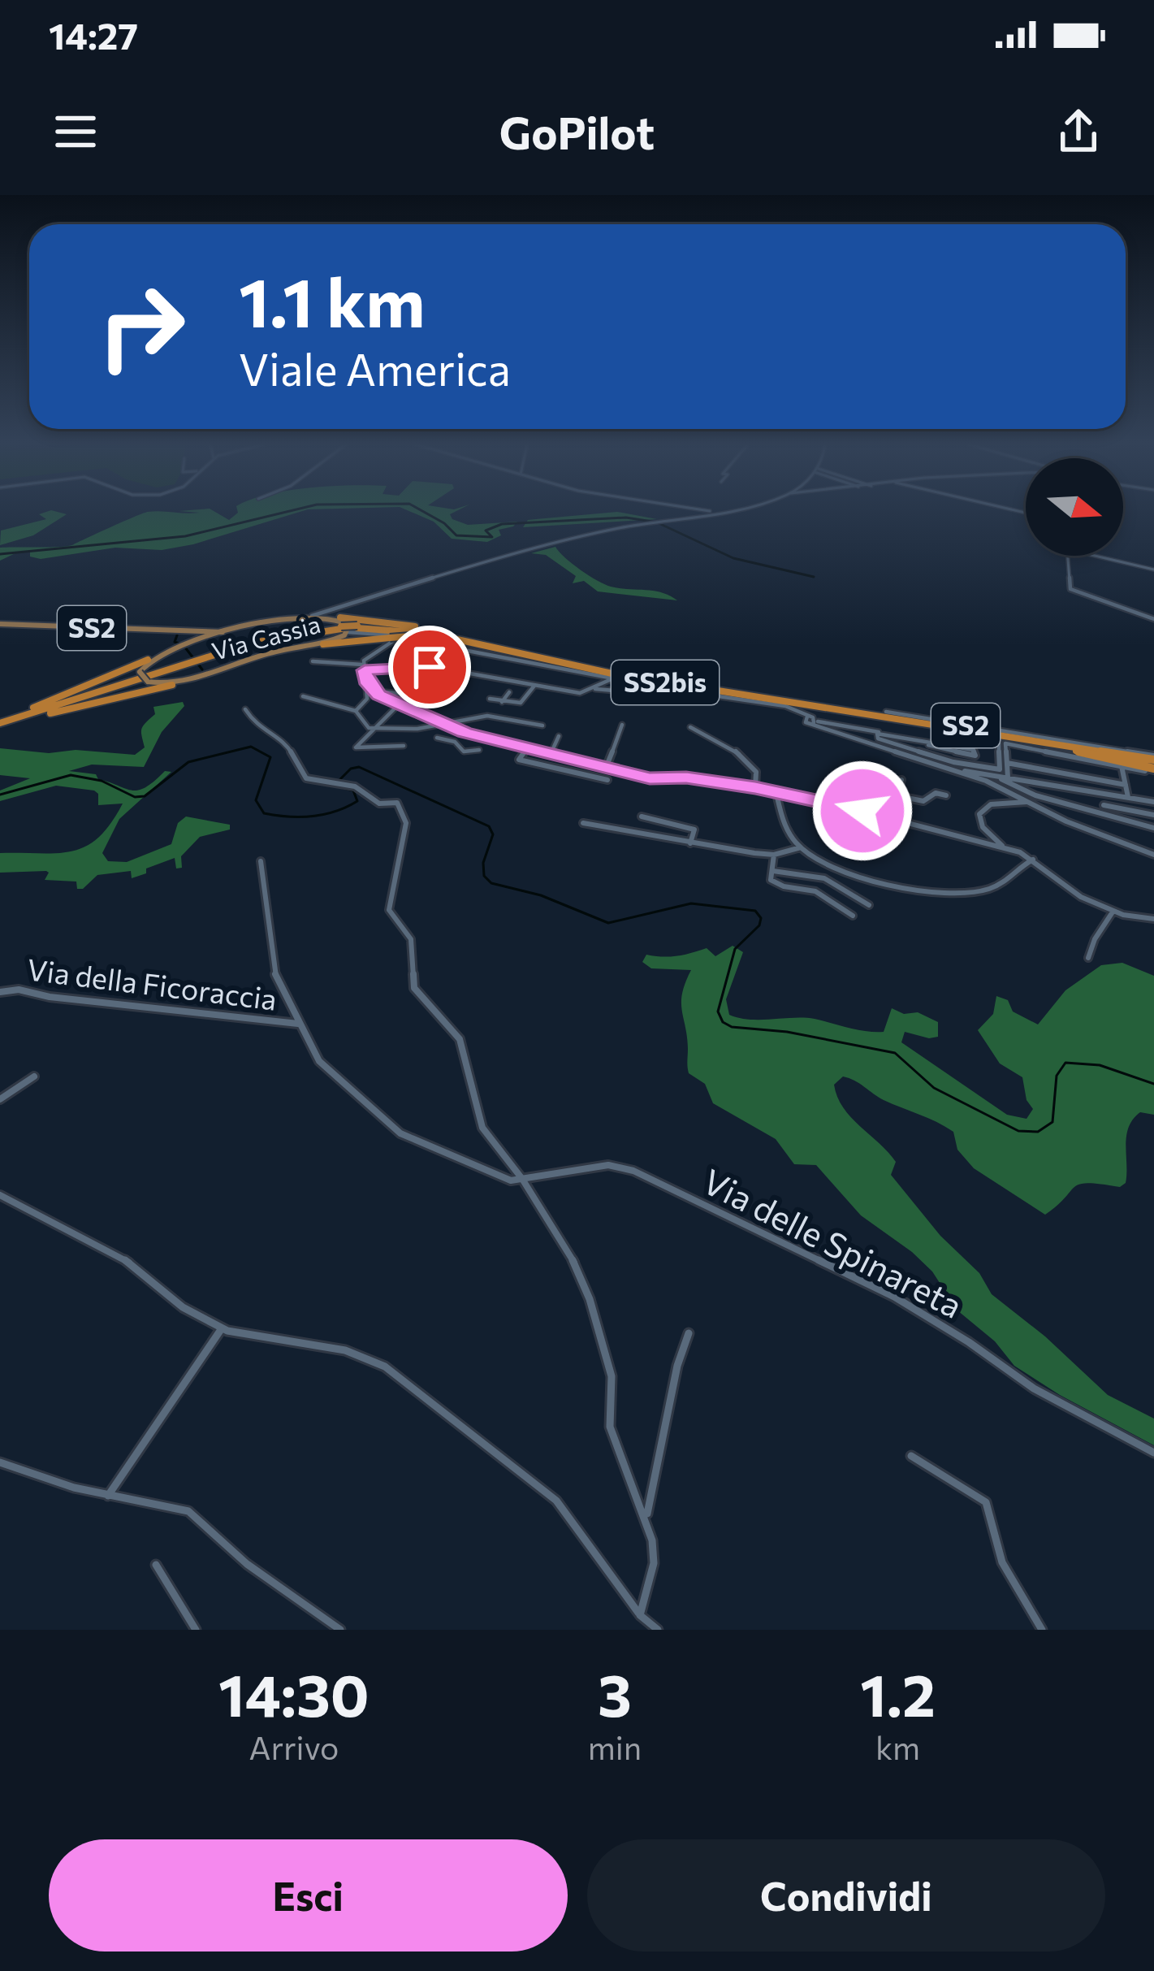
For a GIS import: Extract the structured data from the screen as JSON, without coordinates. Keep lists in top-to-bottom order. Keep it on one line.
{"streets":{"highway":["SS2","SS2bis"],"main road":["Via Cassia"],"street":["Via della Ficoraccia","Via delle Spinareta"]},"crossings":[["SS2","Via Cassia"],["SS2","SS2bis"],["Via Cassia","SS2bis"]],"north":"right","page":{"status":"14:27","header":"GoPilot","turn":["1.1 km","Viale America"],"eta":["14:30","Arrivo","3","min","1.2","km"],"buttons":["Esci","Condividi"]}}
